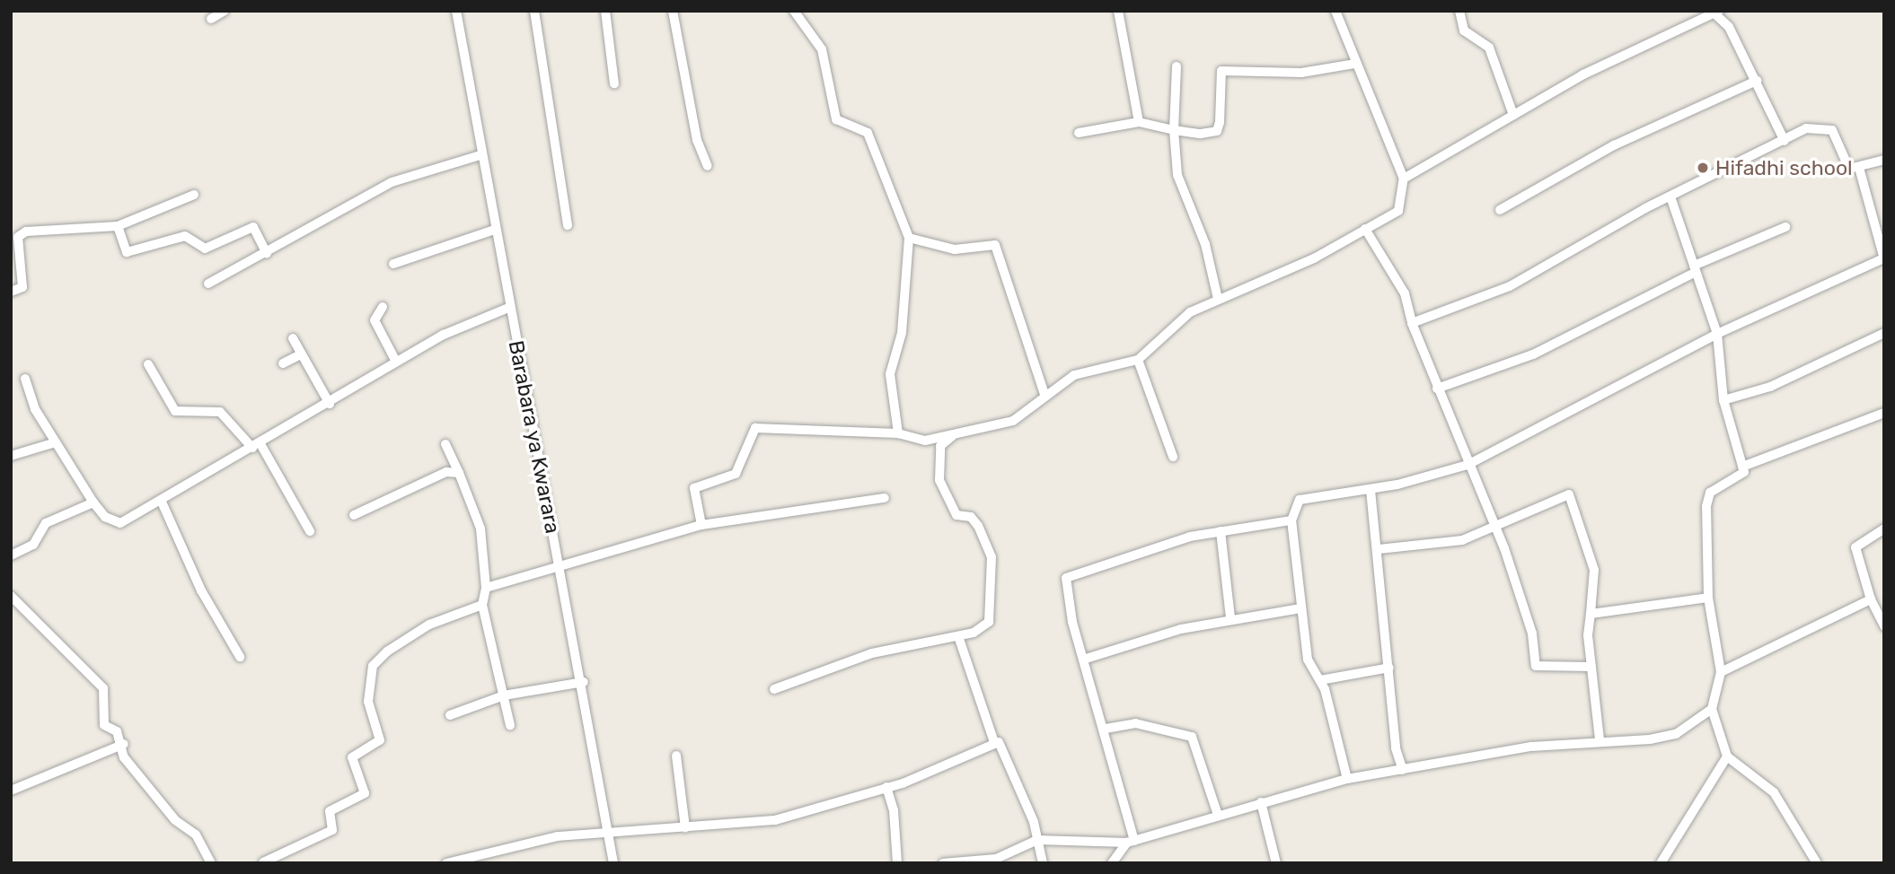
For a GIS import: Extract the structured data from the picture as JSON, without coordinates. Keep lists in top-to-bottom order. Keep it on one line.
{"streets":{"street":["Barabara ya Kwarara"]},"places":["Hifadhi school"]}
